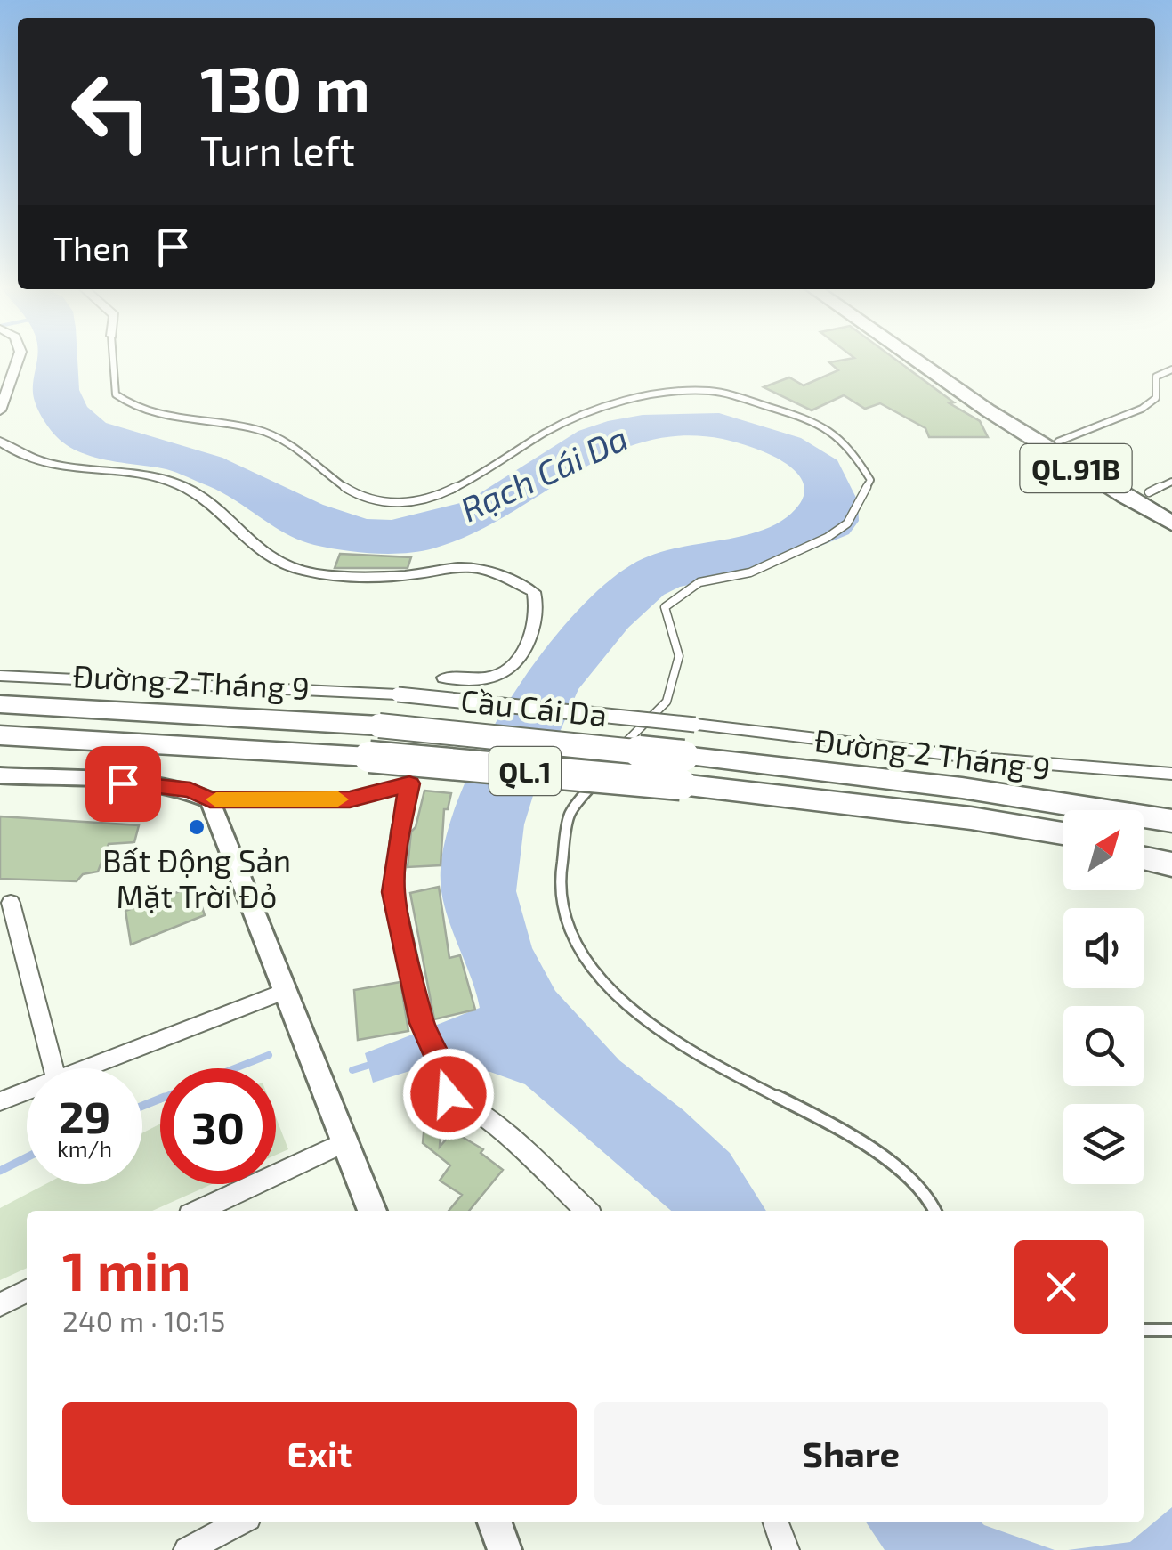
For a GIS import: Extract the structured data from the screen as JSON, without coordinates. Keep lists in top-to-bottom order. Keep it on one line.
{"streets":{"highway":["QL.91B","Đường 2 Tháng 9","Cầu Cái Da","QL.1"]},"crossings":[["Đường 2 Tháng 9","Cầu Cái Da"]],"water":["Rạch Cái Da"],"places":["Bất Động Sản Mặt Trời Đỏ"],"north":"top right","page":{"turn":["130 m","Turn left"],"then":"Then","speed":"29 km/h","limit":"30","heading":["1 min","240 m · 10:15"],"buttons":["Exit","Share"]}}
